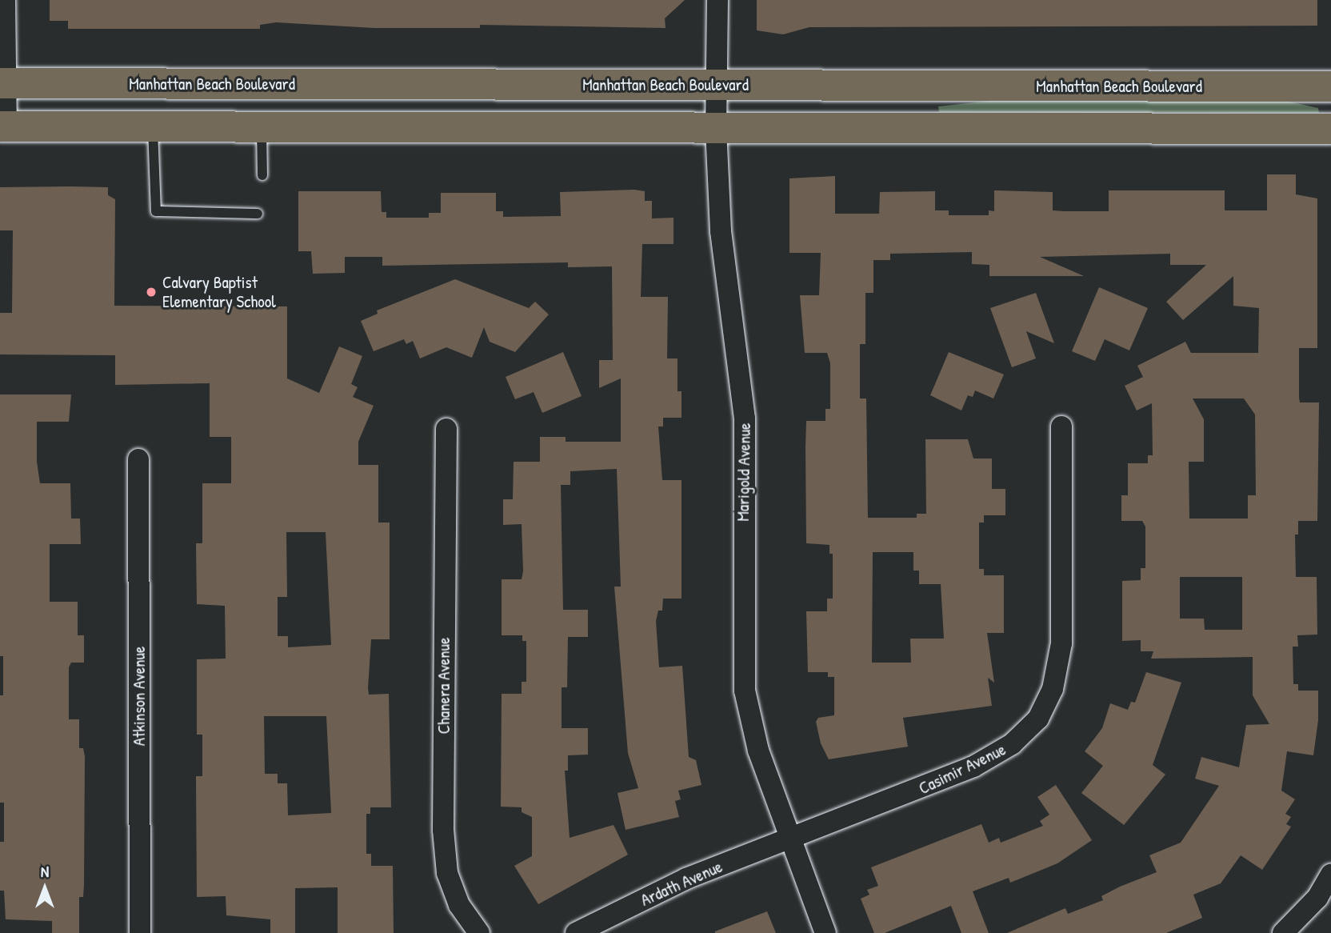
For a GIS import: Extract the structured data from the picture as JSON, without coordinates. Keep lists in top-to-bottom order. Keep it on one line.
{"streets":{"main road":["Manhattan Beach Boulevard"],"street":["Marigold Avenue","Chanera Avenue","Atkinson Avenue","Casimir Avenue","Ardath Avenue"]},"crossings":[["Manhattan Beach Boulevard","Marigold Avenue"],["Marigold Avenue","Casimir Avenue"],["Marigold Avenue","Ardath Avenue"],["Casimir Avenue","Ardath Avenue"]],"places":["Calvary Baptist Elementary School"],"north":"top"}
